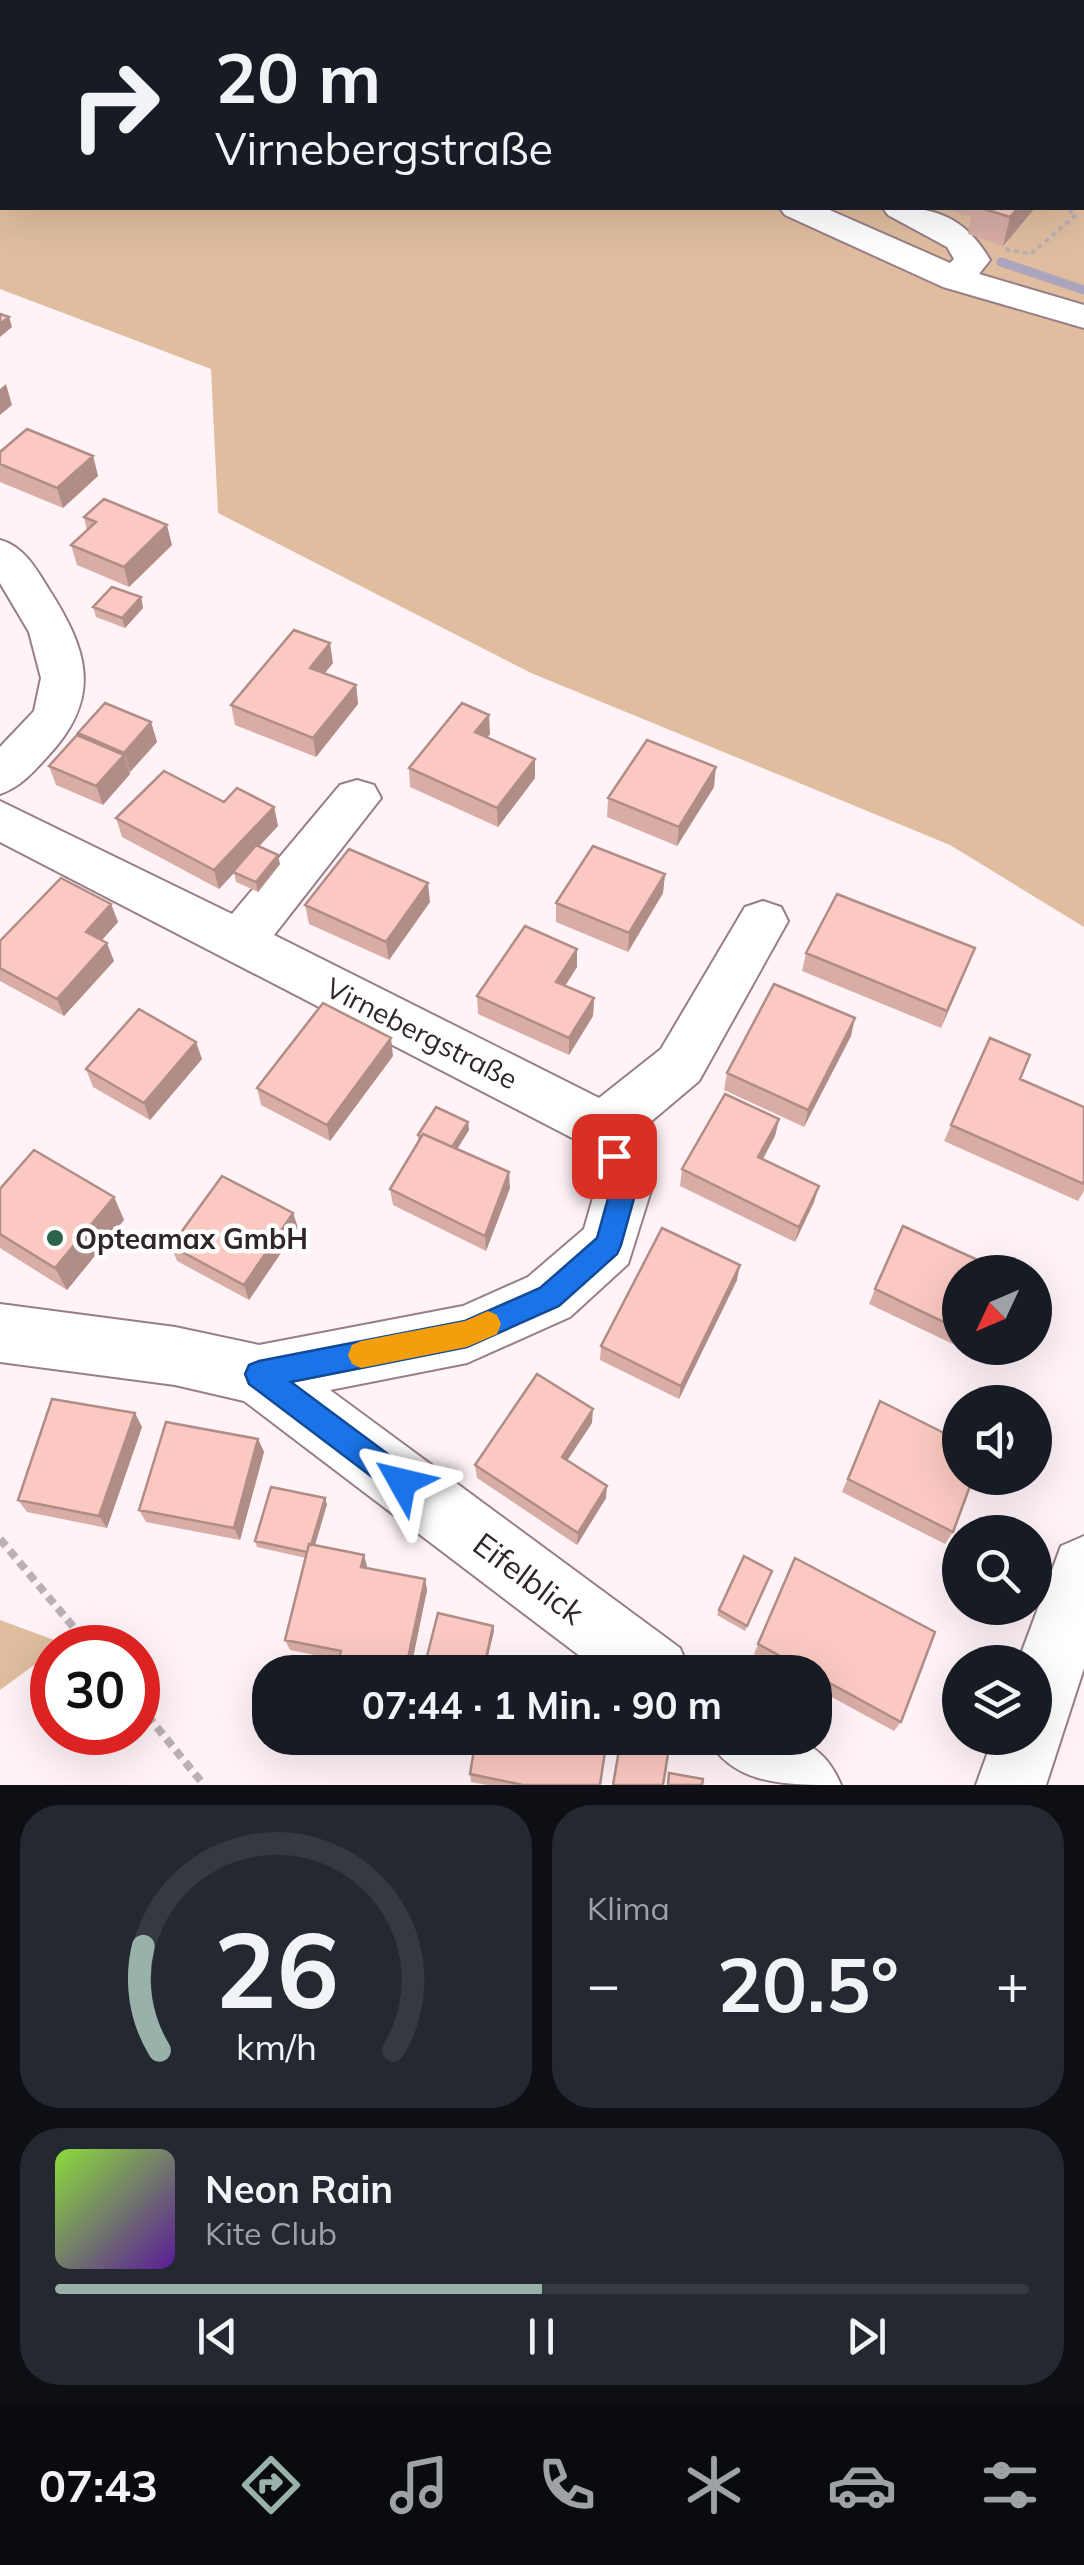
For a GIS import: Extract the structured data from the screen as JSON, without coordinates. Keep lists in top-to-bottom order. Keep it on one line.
{"streets":{"street":["Virnebergstraße","Eifelblick"]},"places":["Opteamax GmbH"],"north":"bottom left","page":{"turn":["20 m","Virnebergstraße"],"limit":"30","trip":"07:44 · 1 Min. · 90 m","tile":"Klima","heat":["−","20.5°","+"],"song":["Neon Rain","Kite Club"],"tabs":"07:43","gauge":["26","km/h"]}}
